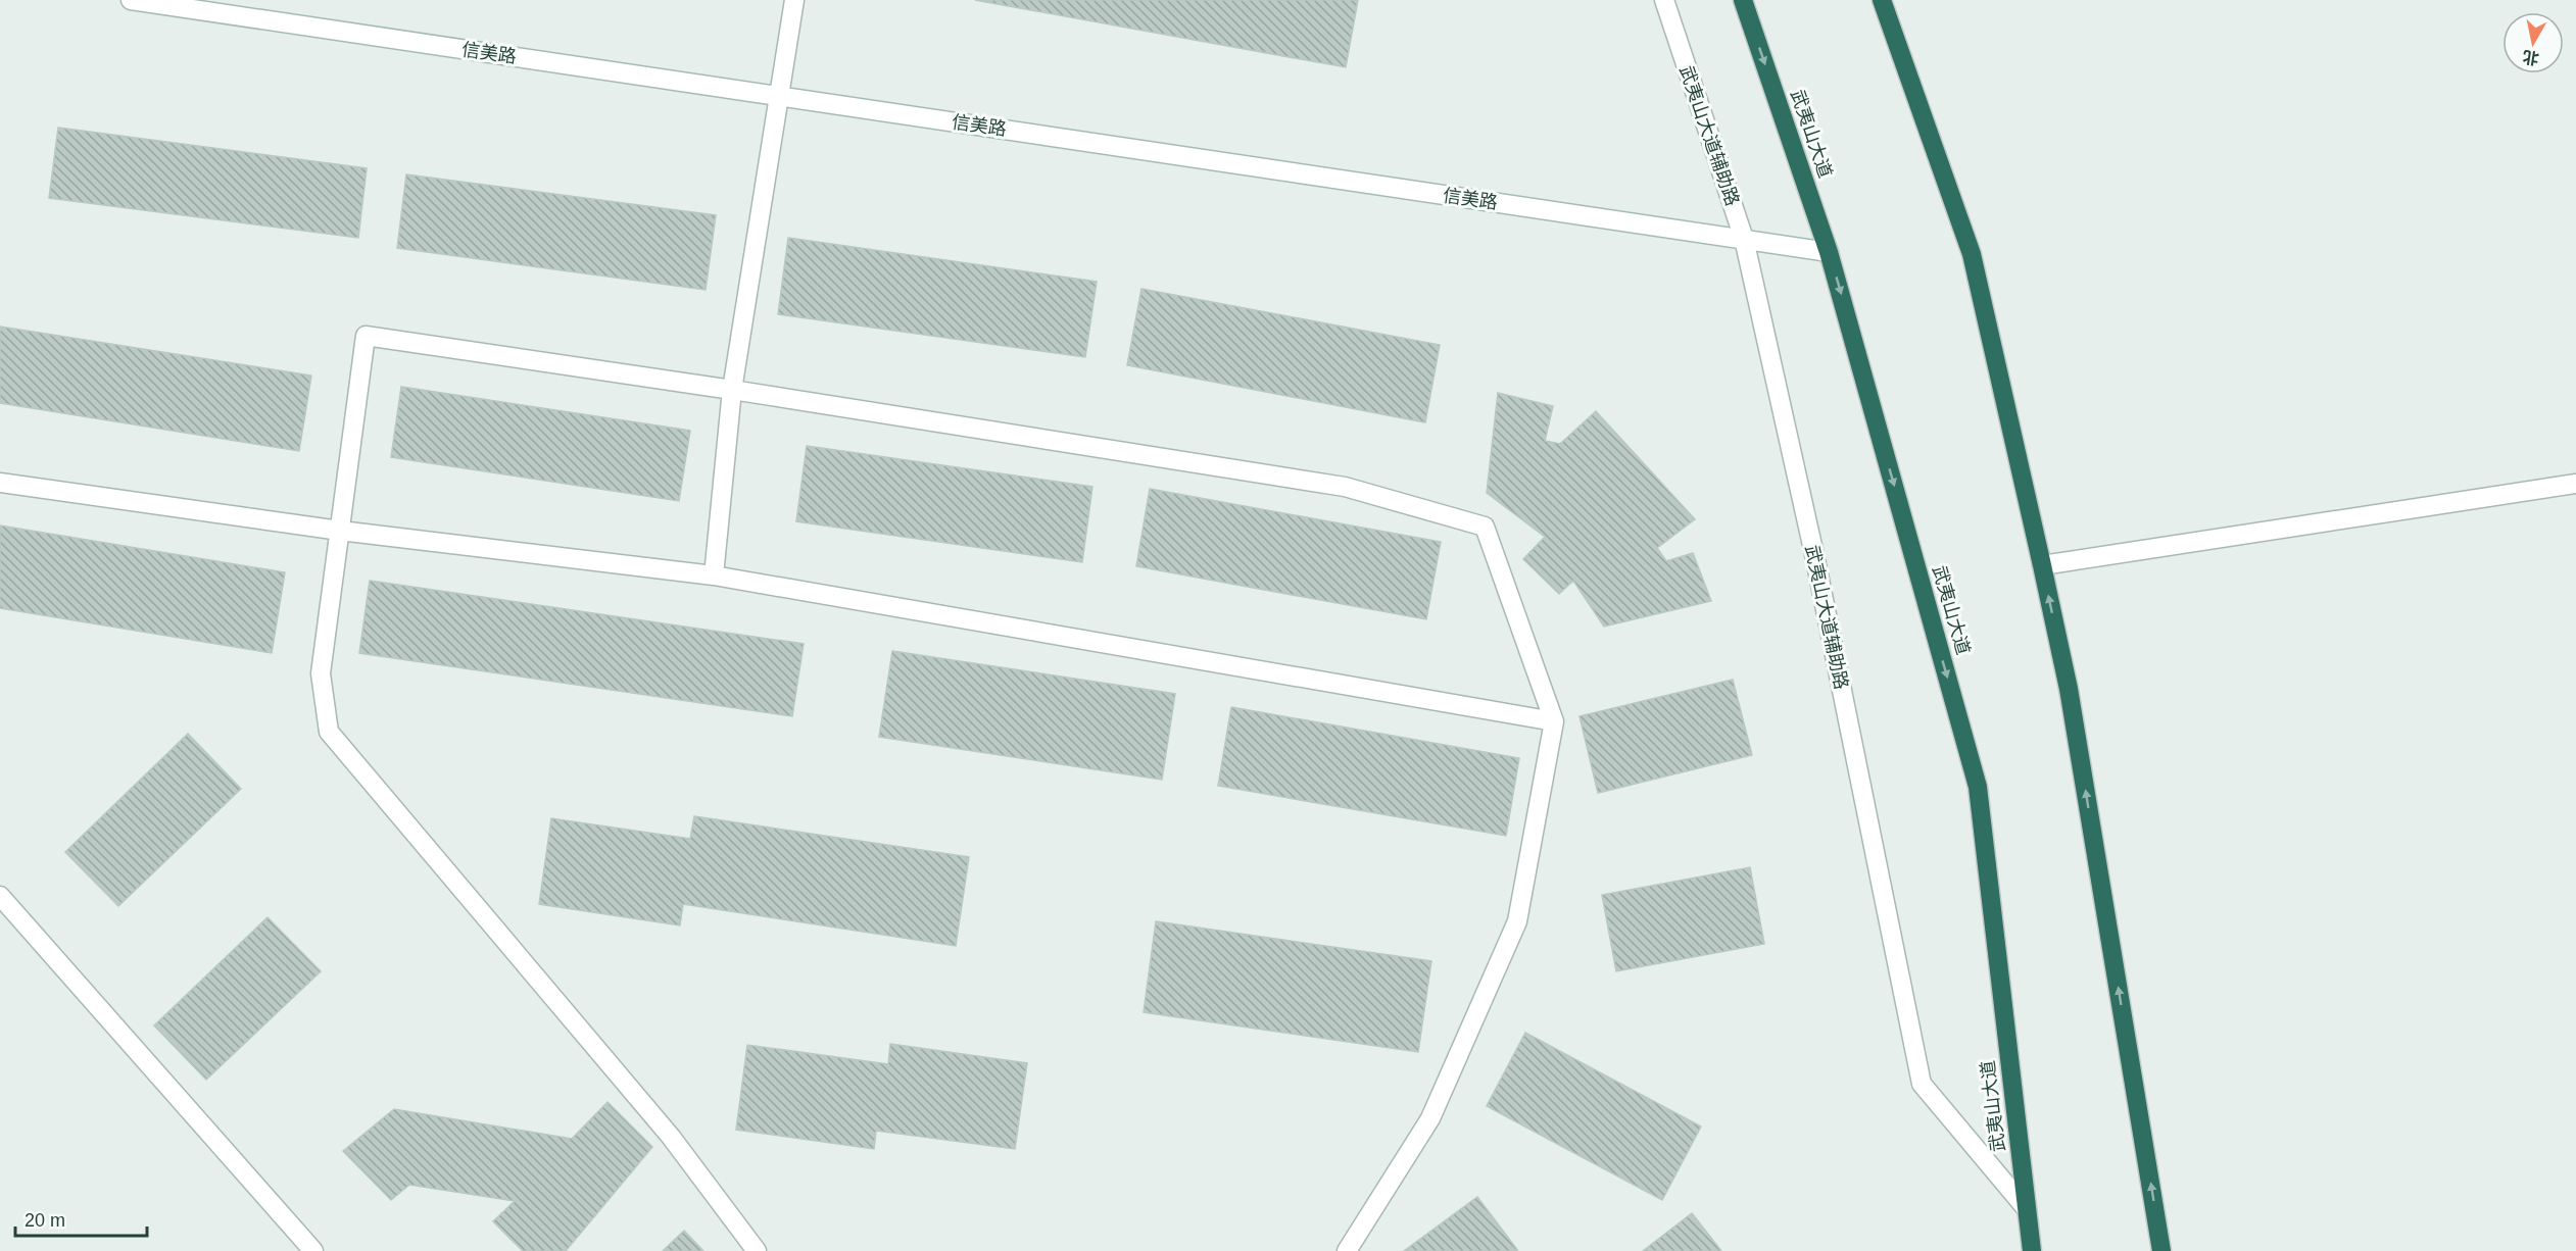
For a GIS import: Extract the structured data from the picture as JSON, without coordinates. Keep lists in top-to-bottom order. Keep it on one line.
{"streets":{"highway":["武夷山大道"],"street":["信美路","武夷山大道辅助路"]},"crossings":[["信美路","武夷山大道"],["信美路","武夷山大道辅助路"],["武夷山大道","武夷山大道辅助路"]],"scale_bar":"20 m","north":"bottom"}
